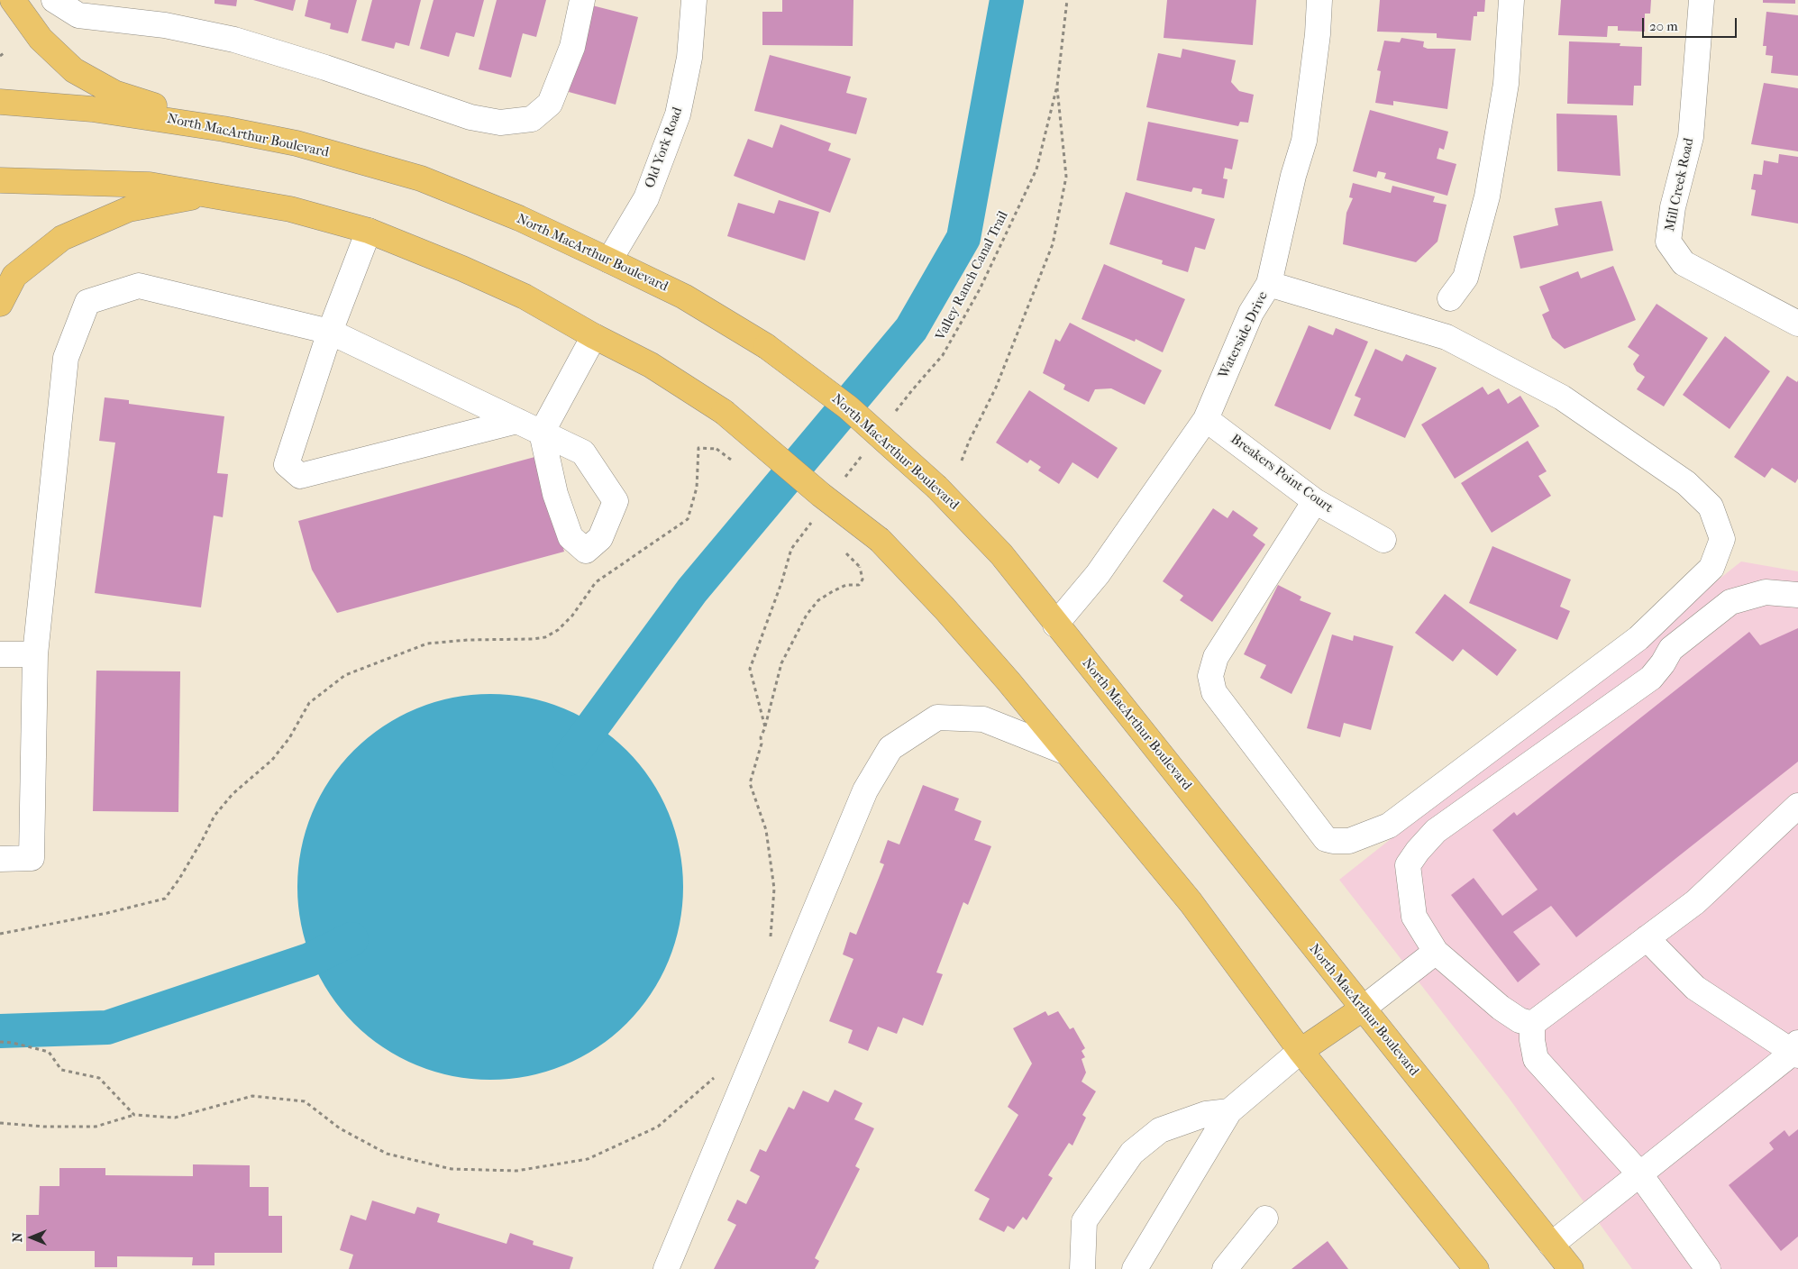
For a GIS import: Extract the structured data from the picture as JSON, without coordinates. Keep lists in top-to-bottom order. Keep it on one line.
{"streets":{"main road":["North MacArthur Boulevard"],"street":["Old York Road","Mill Creek Road","Waterside Drive","Breakers Point Court"],"path":["Valley Ranch Canal Trail"]},"crossings":[["North MacArthur Boulevard","Old York Road"],["North MacArthur Boulevard","Waterside Drive"],["Waterside Drive","Breakers Point Court"]],"scale_bar":"20 m","north":"left"}
